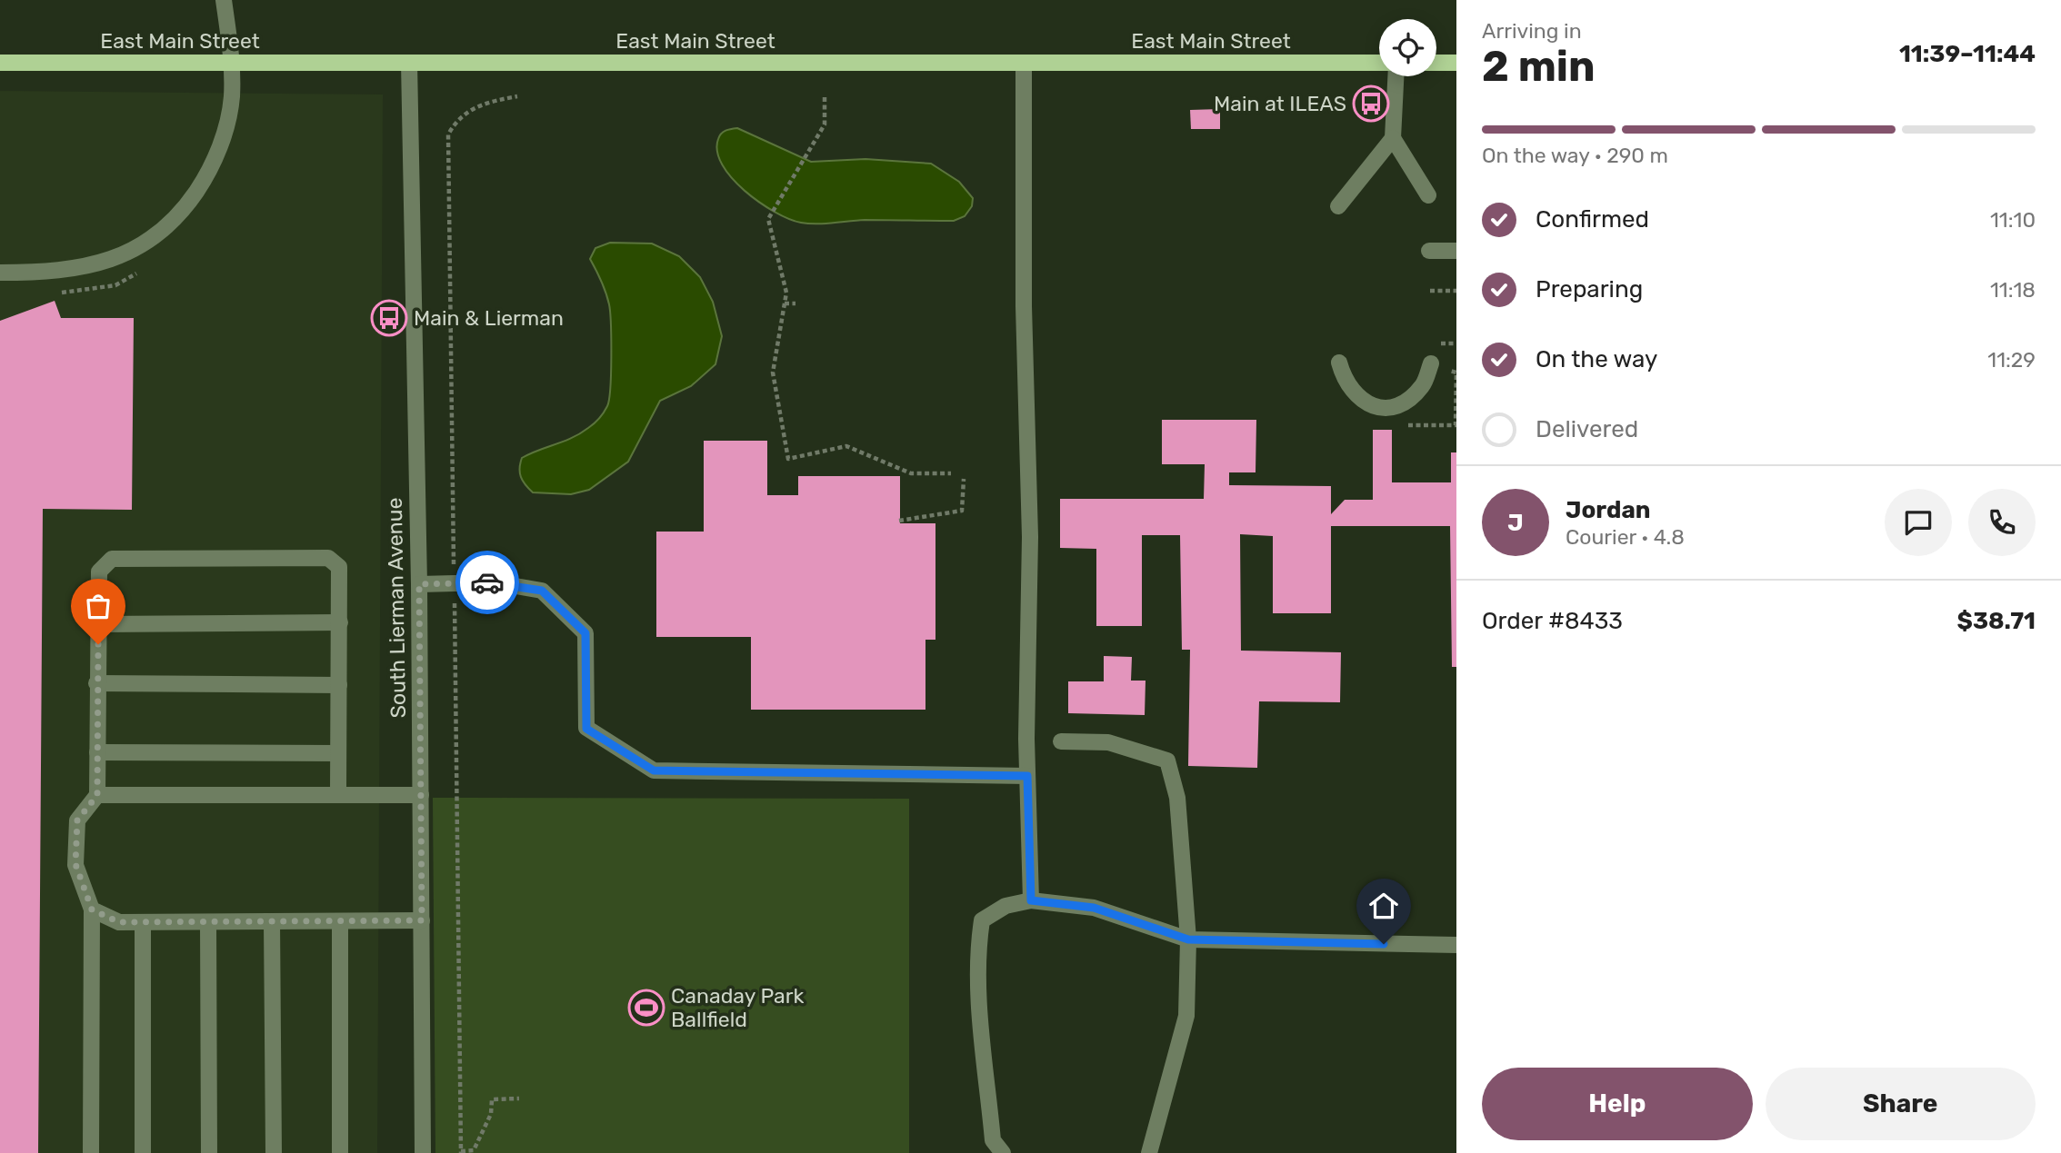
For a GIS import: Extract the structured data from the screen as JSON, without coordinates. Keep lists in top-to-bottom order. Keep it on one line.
{"streets":{"main road":["East Main Street"],"street":["South Lierman Avenue"]},"crossings":[["East Main Street","South Lierman Avenue"]],"places":{"bus stop":["Main at ILEAS","Main & Lierman"],"sports":["Canaday Park Ballfield"]},"page":{"heading":["2 min","Arriving in","11:39–11:44"],"panel":["Jordan","Courier · 4.8","Order #8433","$38.71"],"bar":"On the way · 290 m","list":[["Confirmed","11:10"],["Preparing","11:18"],["On the way","11:29"],"Delivered"],"round":"J","buttons":["Help","Share"]}}
